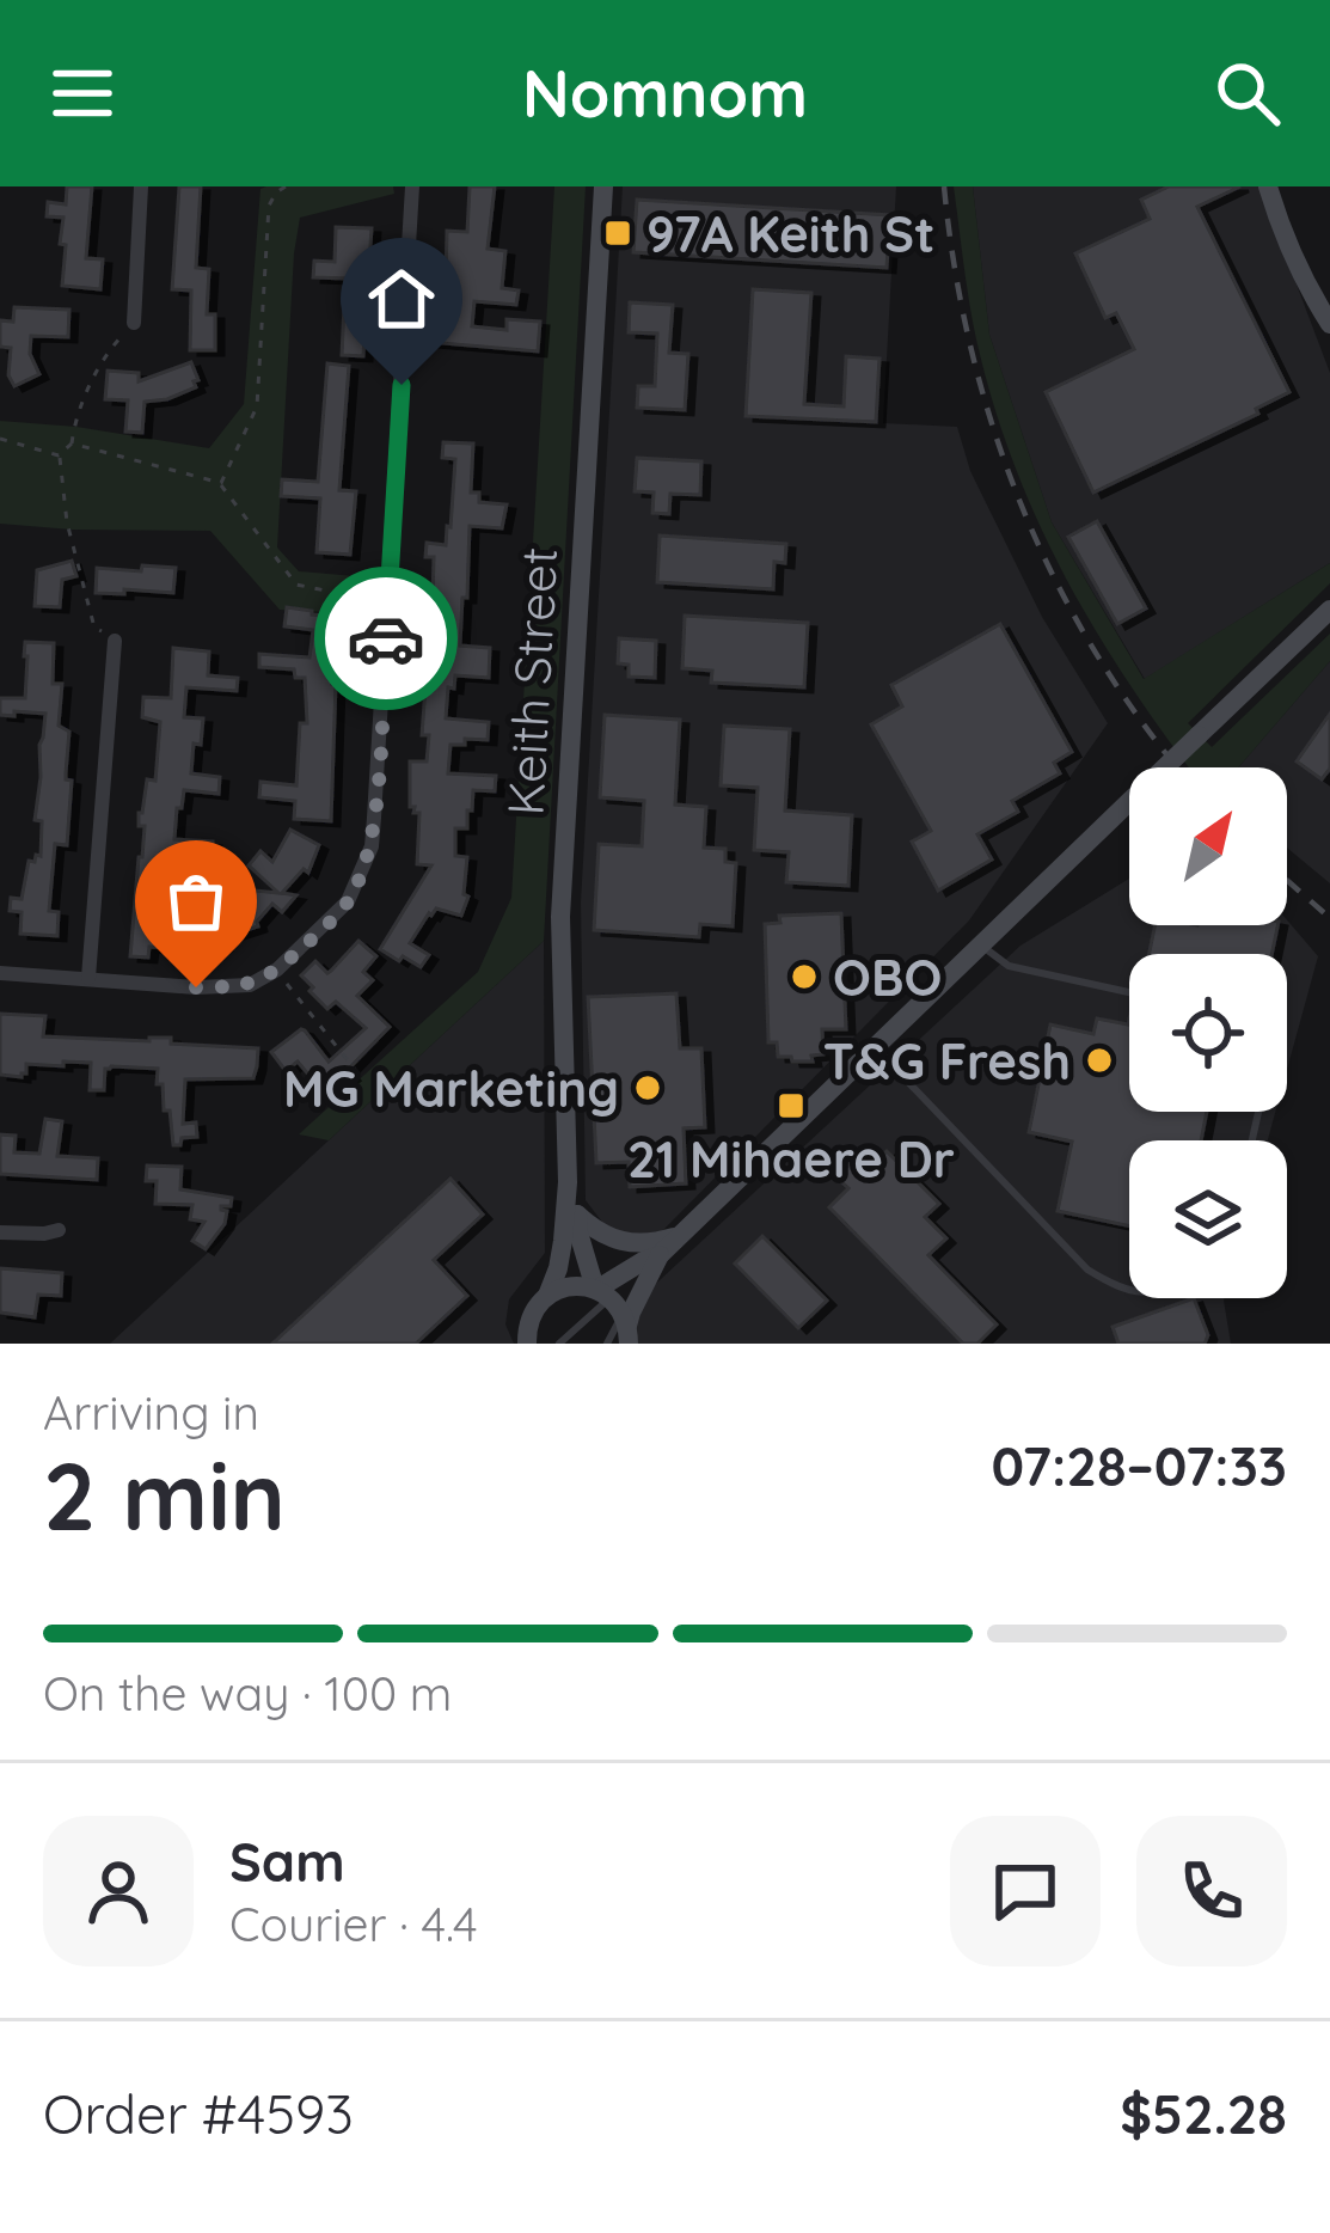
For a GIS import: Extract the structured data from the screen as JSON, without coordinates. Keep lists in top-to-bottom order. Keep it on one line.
{"streets":{"street":["Keith Street"]},"places":{"transit":["97A Keith St","21 Mihaere Dr"],"other":["OBO","T&G Fresh","MG Marketing"]},"north":"top right","page":{"header":"Nomnom","heading":["2 min","Arriving in","07:28–07:33"],"panel":["Sam","Courier · 4.4","Order #4593","$52.28"],"bar":"On the way · 100 m"}}
